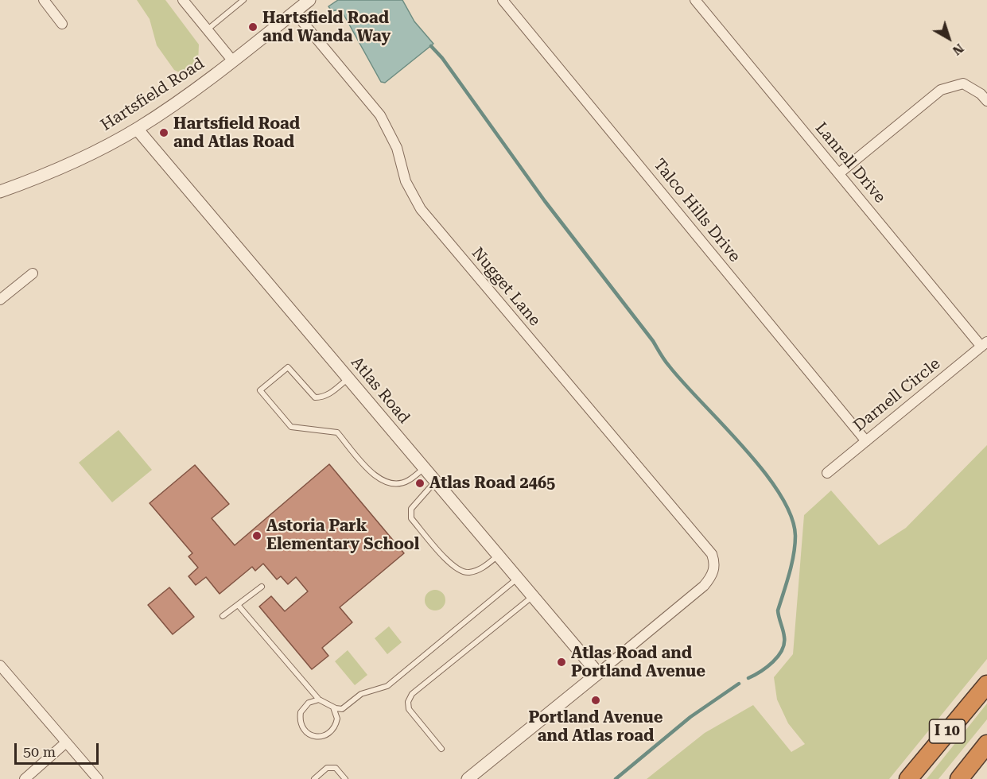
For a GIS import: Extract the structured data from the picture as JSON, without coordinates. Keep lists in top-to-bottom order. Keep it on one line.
{"streets":{"highway":["I 10"],"street":["Hartsfield Road","Lanrell Drive","Talco Hills Drive","Nugget Lane","Atlas Road","Darnell Circle"]},"crossings":[["Hartsfield Road","Nugget Lane"],["Hartsfield Road","Atlas Road"],["Lanrell Drive","Darnell Circle"],["Talco Hills Drive","Darnell Circle"],["Nugget Lane","Atlas Road"]],"places":["Hartsfield Road and Wanda Way","Hartsfield Road and Atlas Road","Atlas Road 2465","Astoria Park Elementary School","Atlas Road and Portland Avenue","Portland Avenue and Atlas road"],"scale_bar":"50 m","north":"bottom right"}
